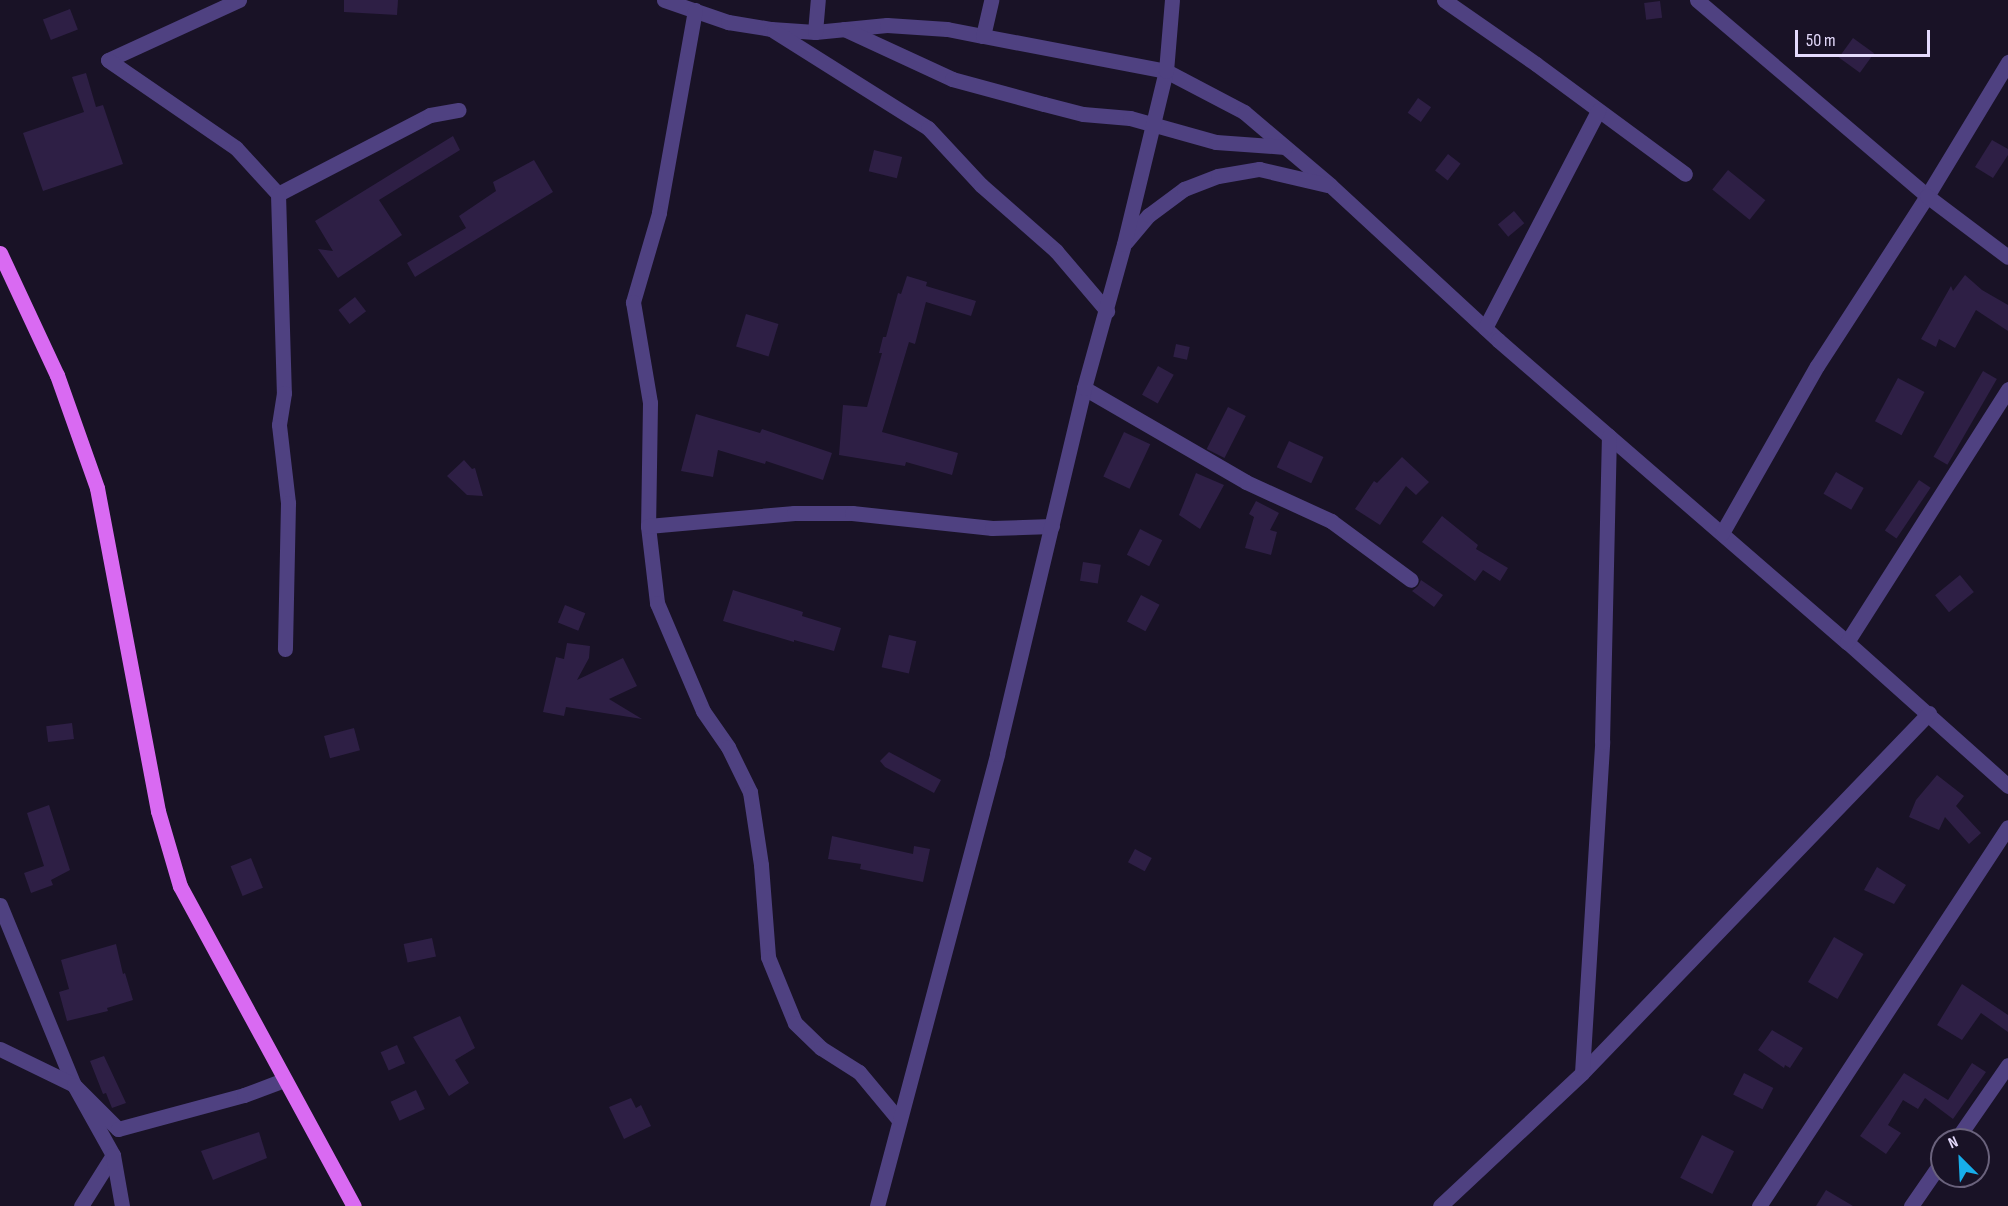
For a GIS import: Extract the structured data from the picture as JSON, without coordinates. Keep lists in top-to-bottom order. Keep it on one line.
{"scale_bar":"50 m","north":"top left"}
